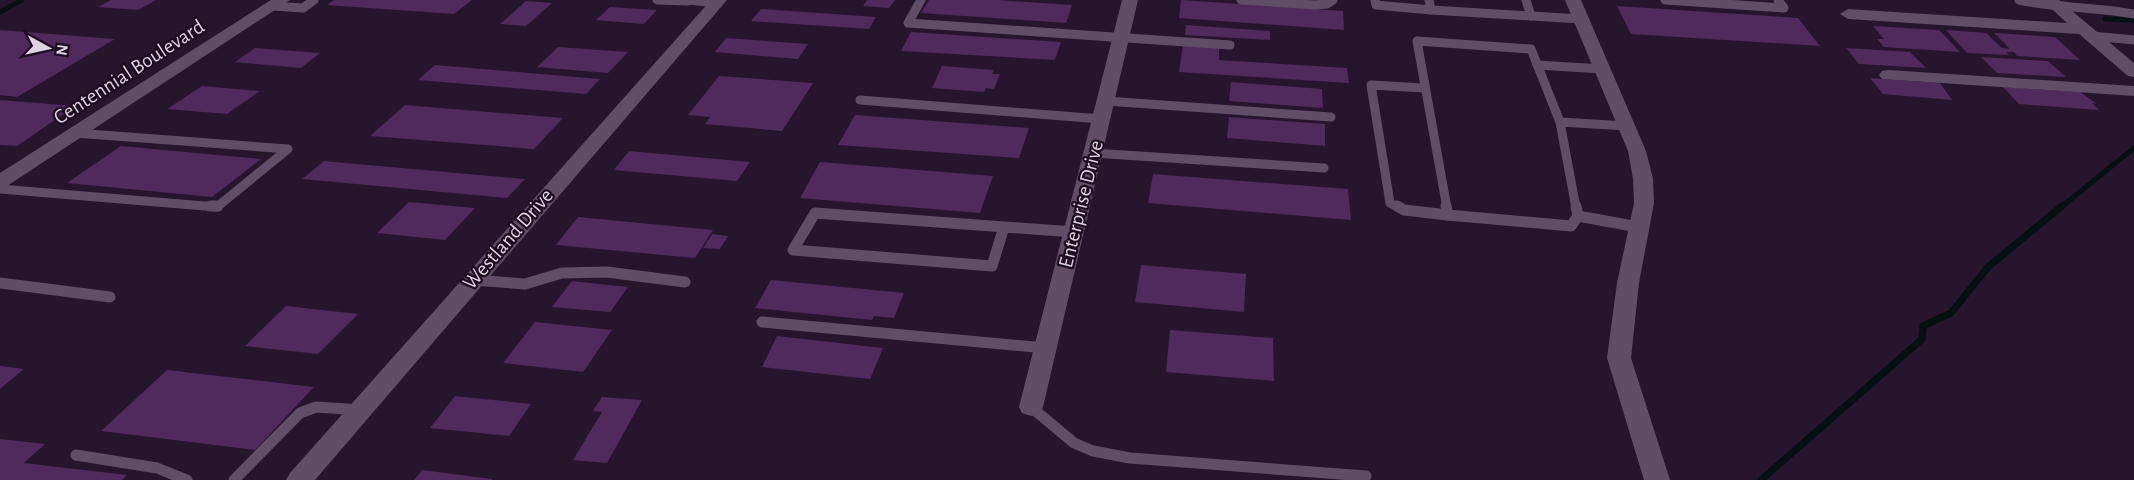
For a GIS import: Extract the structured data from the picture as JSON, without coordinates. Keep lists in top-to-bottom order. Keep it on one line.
{"streets":{"street":["Centennial Boulevard","Enterprise Drive","Westland Drive"]},"north":"right"}
